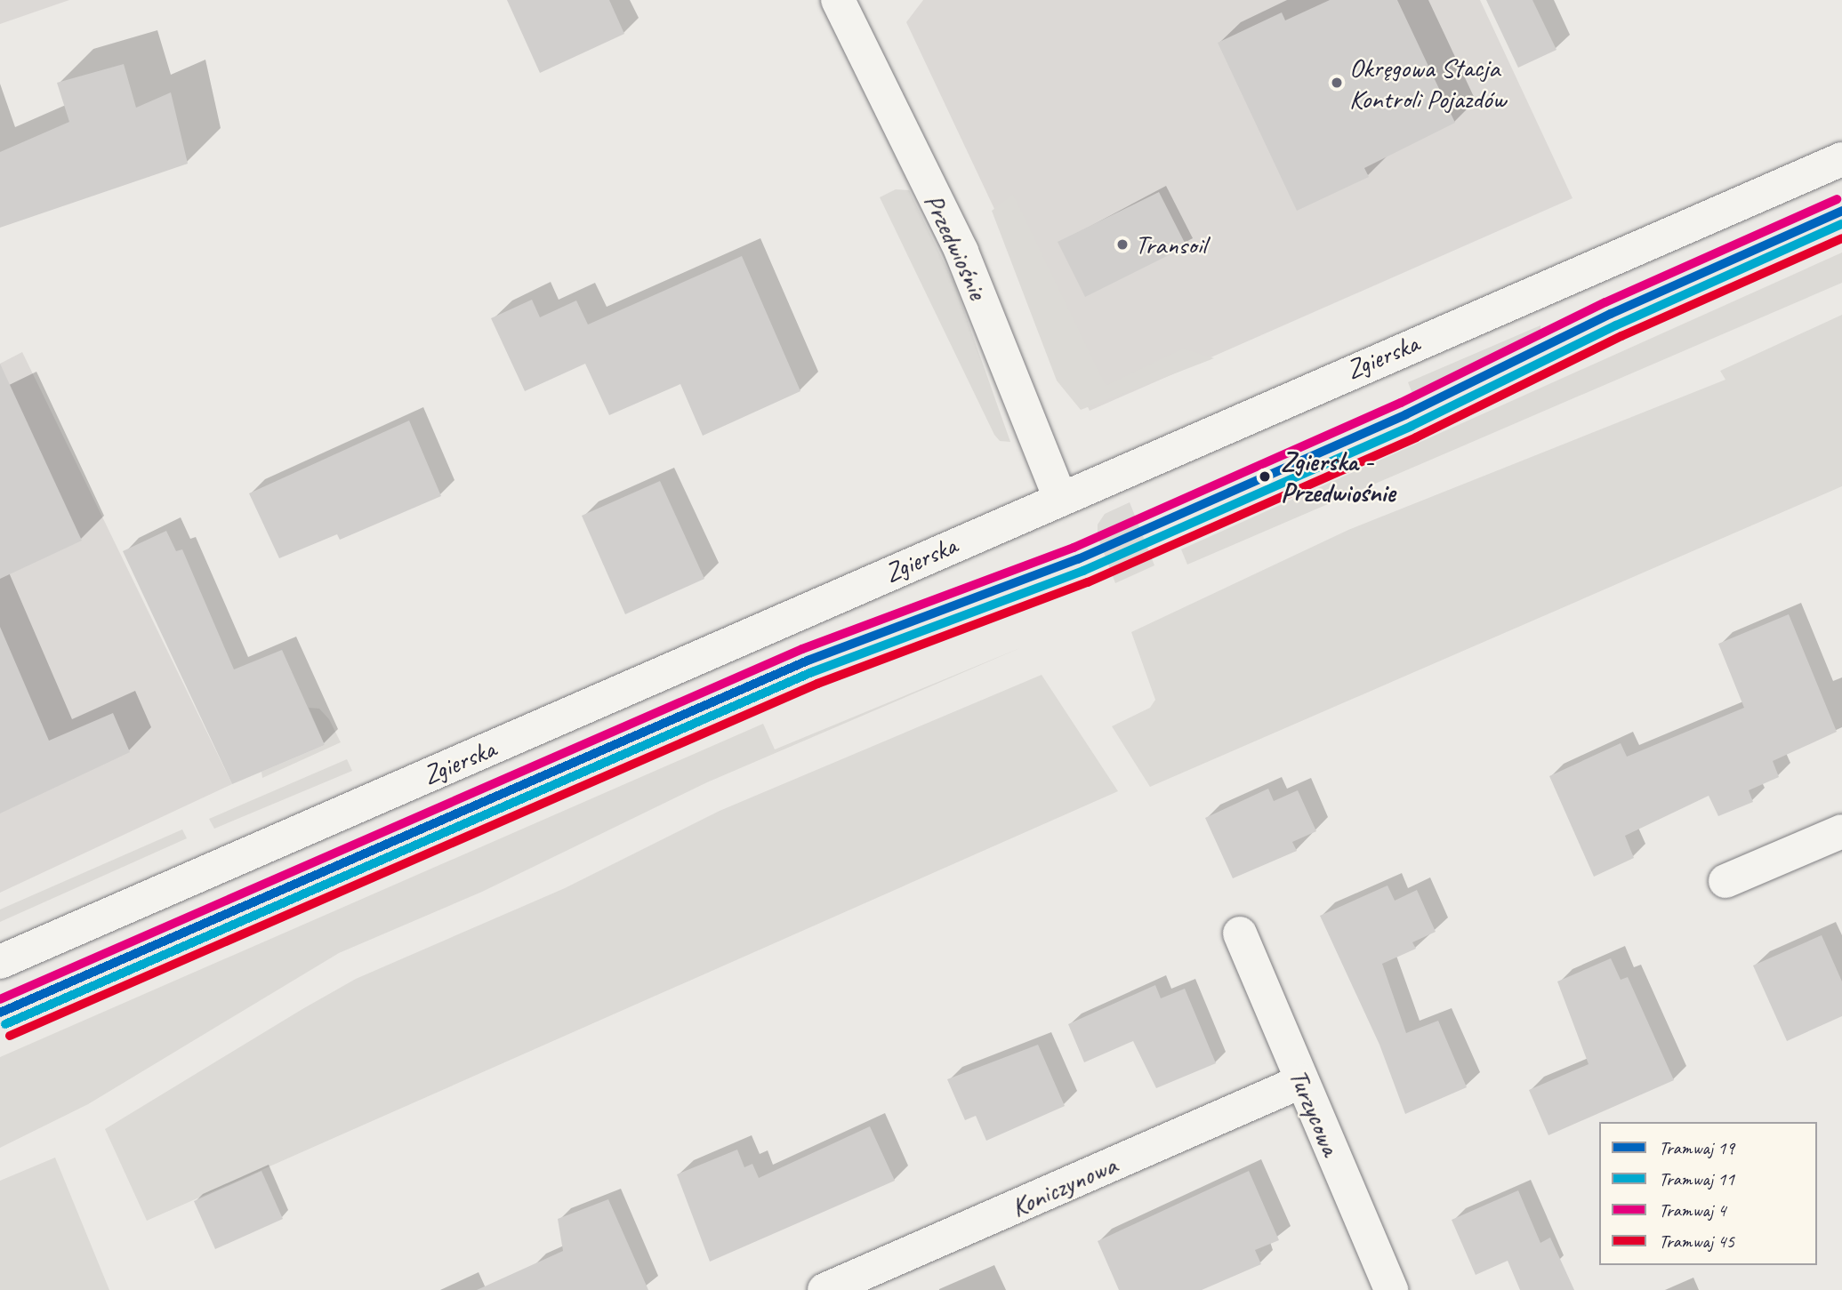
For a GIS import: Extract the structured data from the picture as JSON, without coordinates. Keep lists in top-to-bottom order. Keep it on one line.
{"streets":{"main road":["Przedwiośnie","Zgierska","Turzycowa","Koniczynowa"]},"crossings":[["Przedwiośnie","Zgierska"],["Turzycowa","Koniczynowa"]],"places":["Okręgowa Stacja Kontroli Pojazdów","Transoil","Zgierska - Przedwiośnie"],"lines":["tram line 4","tram line 19","tram line 11","tram line 45"],"legend":["Tramwaj 19","Tramwaj 11","Tramwaj 4","Tramwaj 45"]}
